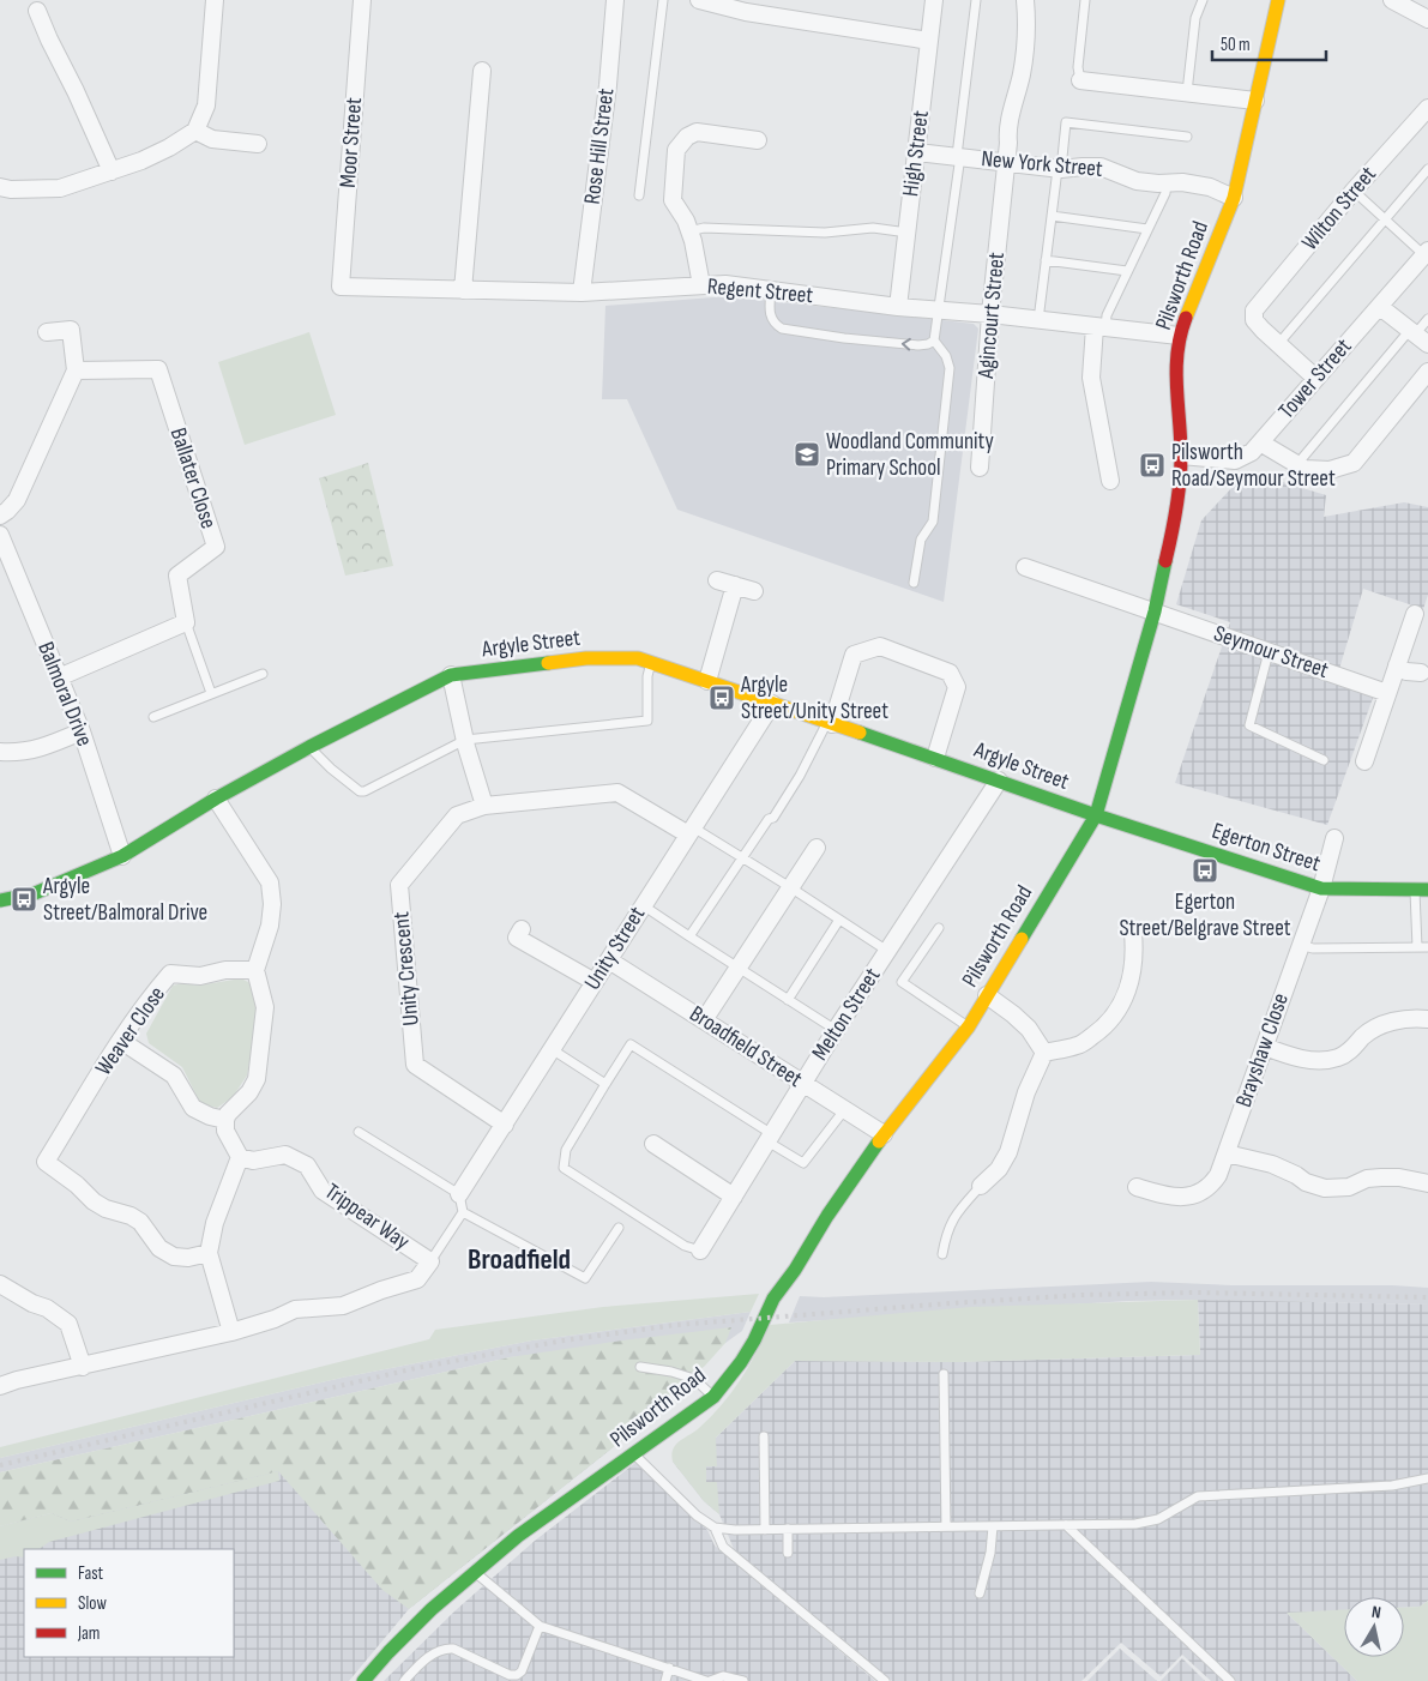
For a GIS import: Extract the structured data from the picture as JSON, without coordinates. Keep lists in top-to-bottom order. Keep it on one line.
{"streets":{"street":["Moor Street","Rose Hill Street","High Street","New York Street","Wilton Street","Pilsworth Road","Regent Street","Agincourt Street","Tower Street","Ballater Close","Argyle Street","Seymour Street","Balmoral Drive","Egerton Street","Unity Street","Unity Crescent","Melton Street","Weaver Close","Broadfield Street","Brayshaw Close","Trippear Way"]},"crossings":[["Moor Street","Regent Street"],["Rose Hill Street","Regent Street"],["High Street","New York Street"],["High Street","Regent Street"],["New York Street","Pilsworth Road"],["New York Street","Agincourt Street"],["Pilsworth Road","Regent Street"],["Pilsworth Road","Tower Street"],["Pilsworth Road","Argyle Street"],["Pilsworth Road","Seymour Street"],["Pilsworth Road","Egerton Street"],["Pilsworth Road","Broadfield Street"],["Regent Street","Agincourt Street"],["Argyle Street","Balmoral Drive"],["Argyle Street","Egerton Street"],["Argyle Street","Unity Street"],["Argyle Street","Melton Street"],["Egerton Street","Brayshaw Close"],["Unity Street","Unity Crescent"],["Unity Street","Broadfield Street"],["Melton Street","Broadfield Street"]],"districts":["Broadfield"],"places":{"school or university":["Woodland Community Primary School"],"bus stop":["Pilsworth Road/Seymour Street","Argyle Street/Unity Street","Egerton Street/Belgrave Street","Argyle Street/Balmoral Drive"]},"legend":["Fast","Slow","Jam"],"scale_bar":"50 m","north":"top"}
